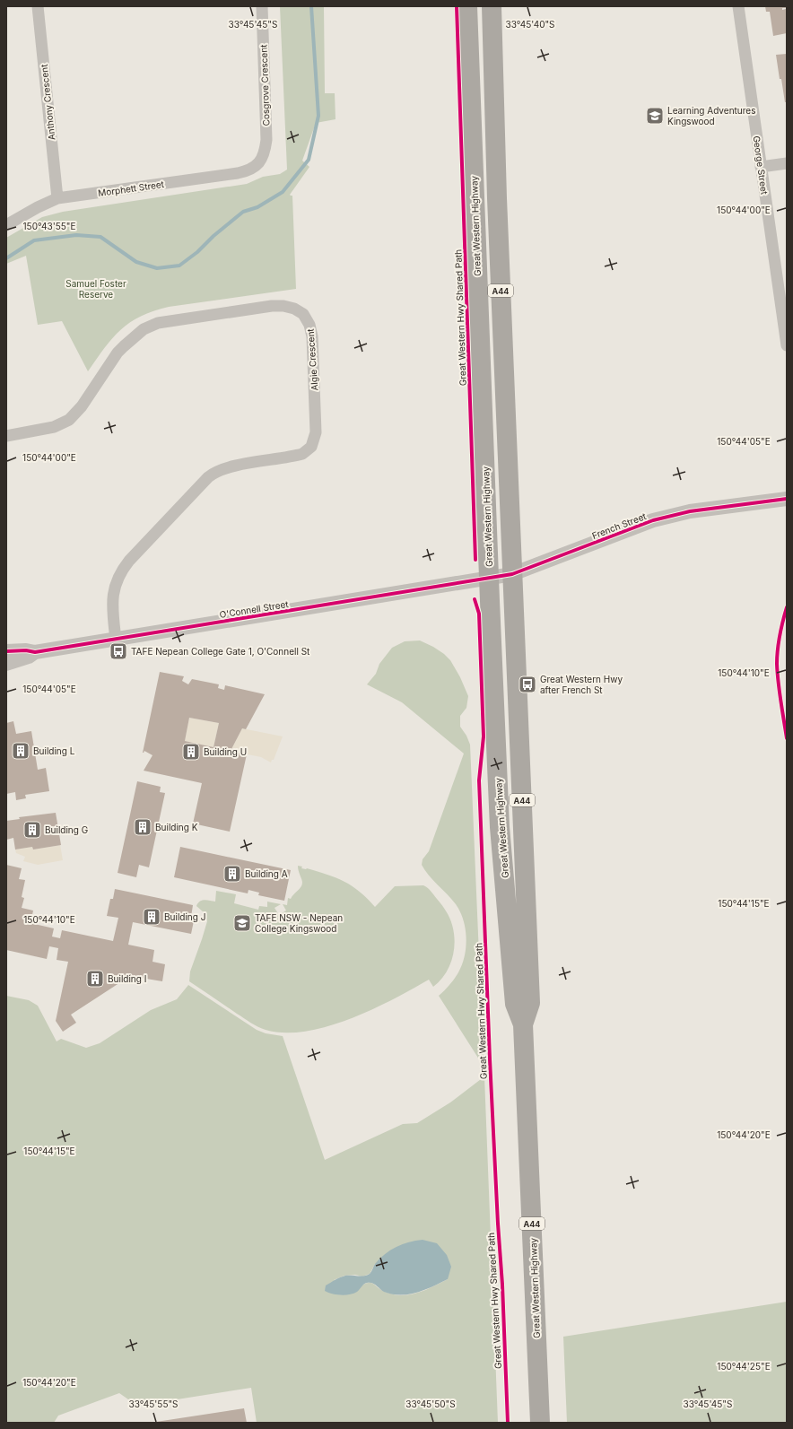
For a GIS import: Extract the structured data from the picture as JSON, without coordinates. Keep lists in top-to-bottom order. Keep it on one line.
{"streets":{"highway":["Great Western Highway","A44"],"street":["Cosgrove Crescent","Anthony Crescent","George Street","Morphett Street","Algie Crescent","French Street","O'Connell Street"],"cycle path":["Great Western Hwy Shared Path"]},"crossings":[["Cosgrove Crescent","Morphett Street"],["Anthony Crescent","Morphett Street"],["Great Western Highway","French Street"],["Great Western Highway","O'Connell Street"],["Algie Crescent","O'Connell Street"],["French Street","O'Connell Street"]],"parks":["Samuel Foster Reserve"],"places":{"school or university":["Learning Adventures Kingswood","TAFE NSW - Nepean College Kingswood"],"bus stop":["TAFE Nepean College Gate 1, O'Connell St","Great Western Hwy after French St"],"building":["Building L","Building U","Building K","Building G","Building A","Building J","Building I"]},"coordinates":["33°45'45\"S","33°45'40\"S","150°44'00\"E","150°43'55\"E","150°44'05\"E","150°44'10\"E","150°44'15\"E","150°44'20\"E","150°44'25\"E","33°45'55\"S","33°45'50\"S"]}
